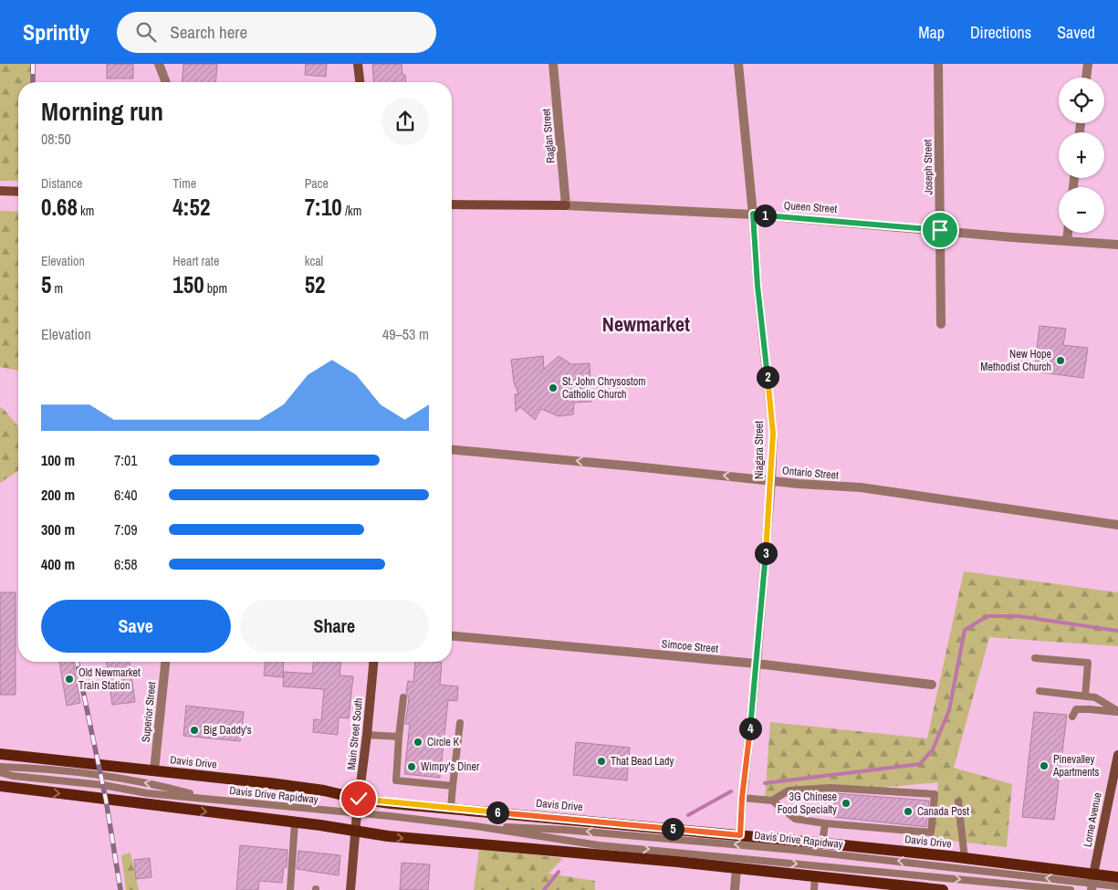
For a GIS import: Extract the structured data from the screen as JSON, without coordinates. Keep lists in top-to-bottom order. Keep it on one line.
{"streets":{"main road":["Queen Street","Main Street South","Davis Drive","Lorne Avenue"],"street":["Raglan Street","Joseph Street","Niagara Street","Ontario Street","Simcoe Street","Superior Street"],"lane":["Davis Drive Rapidway"]},"crossings":[["Raglan Street","Queen Street"],["Joseph Street","Queen Street"],["Queen Street","Niagara Street"],["Niagara Street","Ontario Street"],["Niagara Street","Simcoe Street"],["Niagara Street","Davis Drive"],["Superior Street","Davis Drive"],["Main Street South","Davis Drive"],["Main Street South","Davis Drive Rapidway"],["Davis Drive","Davis Drive Rapidway"],["Davis Drive","Lorne Avenue"],["Davis Drive Rapidway","Lorne Avenue"]],"one_way":["Ontario Street"],"districts":["Newmarket"],"places":["New Hope Methodist Church","St. John Chrysostom Catholic Church","Old Newmarket Train Station","Big Daddy's","Circle K","That Bead Lady","Pinevalley Apartments","Wimpy's Diner","3G Chinese Food Specialty","Canada Post"],"page":{"header":"Sprintly","search":"Search here","nav":["Map","Directions","Saved"],"map_buttons":["+","−"],"heading":["Morning run","08:50"],"stats":[["Distance","0.68 km"],["Time","4:52"],["Pace","7:10 /km"],["Elevation","5 m"],["Heart rate","150 bpm"],["kcal","52"]],"pins":["1","2","3","4","6","5"],"chart":["Elevation","49–53 m"],"list":[{"name":"100 m","note":"7:01"},{"name":"200 m","note":"6:40"},{"name":"300 m","note":"7:09"},{"name":"400 m","note":"6:58"}],"buttons":["Save","Share"]}}
